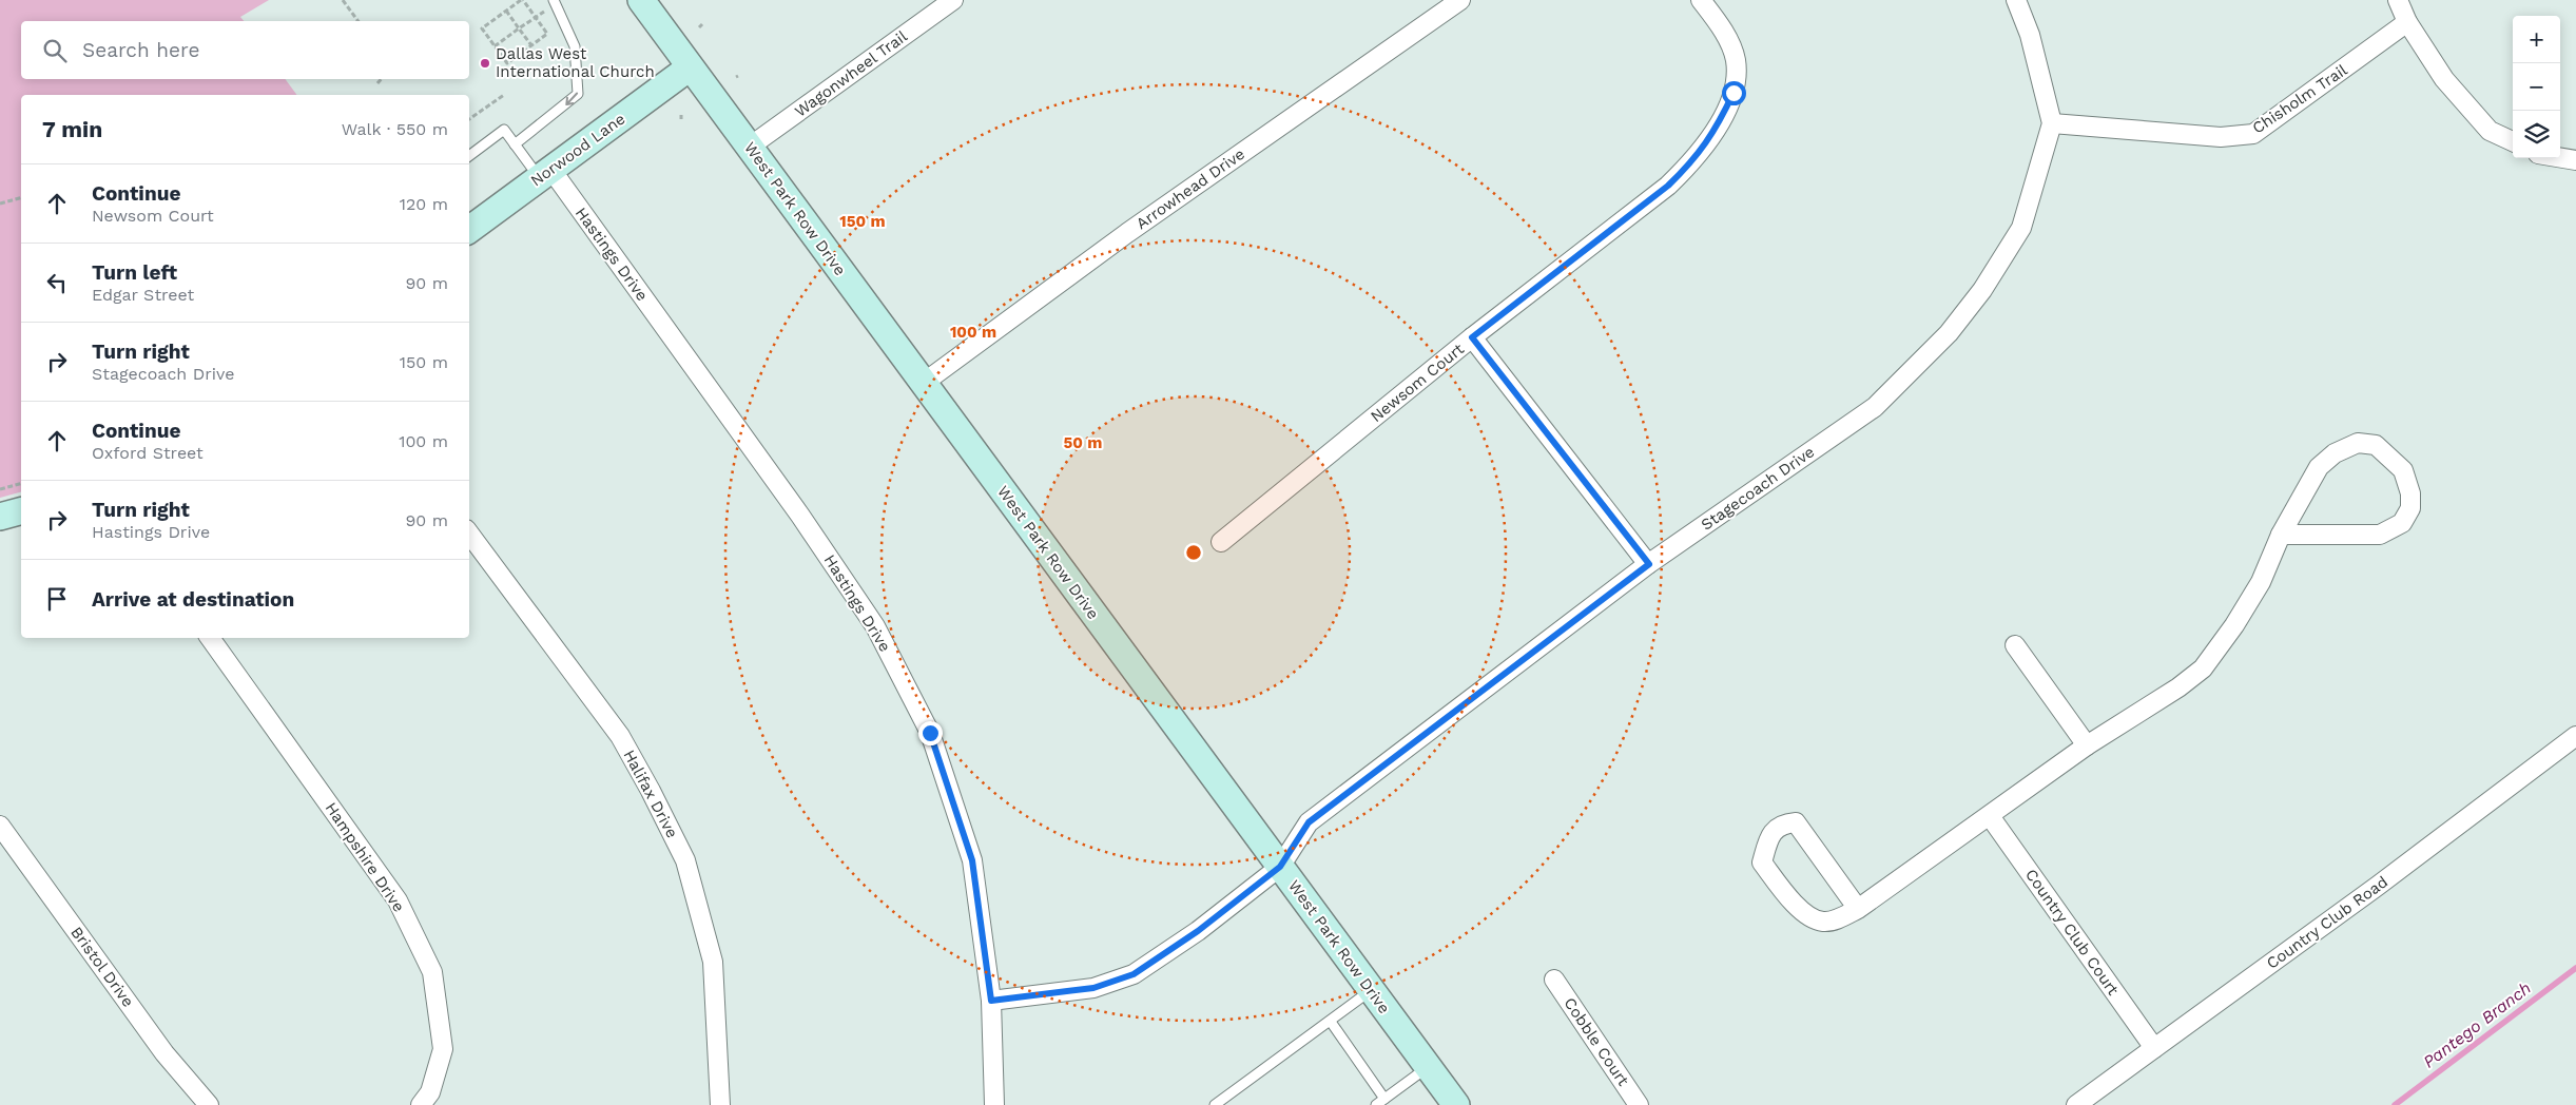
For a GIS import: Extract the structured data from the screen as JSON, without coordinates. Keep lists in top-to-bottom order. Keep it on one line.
{"streets":{"main road":["Norwood Lane","West Park Row Drive"],"street":["Wagonwheel Trail","Chisholm Trail","Arrowhead Drive","Hastings Drive","Newsom Court","Stagecoach Drive","Halifax Drive","Hampshire Drive","Country Club Road","Country Club Court","Bristol Drive","Cobble Court"]},"crossings":[["Wagonwheel Trail","West Park Row Drive"],["Chisholm Trail","Stagecoach Drive"],["Norwood Lane","West Park Row Drive"],["Norwood Lane","Hastings Drive"],["Arrowhead Drive","West Park Row Drive"],["West Park Row Drive","Stagecoach Drive"],["Hastings Drive","Stagecoach Drive"],["Country Club Road","Country Club Court"]],"water":["Pantego Branch"],"places":["Dallas West International Church"],"page":{"map_buttons":["+","−"],"search":"Search here","heading":["7 min","Walk · 550 m"],"list":[["Continue","Newsom Court","120 m"],["Turn left","Edgar Street","90 m"],["Turn right","Stagecoach Drive","150 m"],["Continue","Oxford Street","100 m"],["Turn right","Hastings Drive","90 m"],"Arrive at destination"]},"rings":["150 m","100 m","50 m"]}
